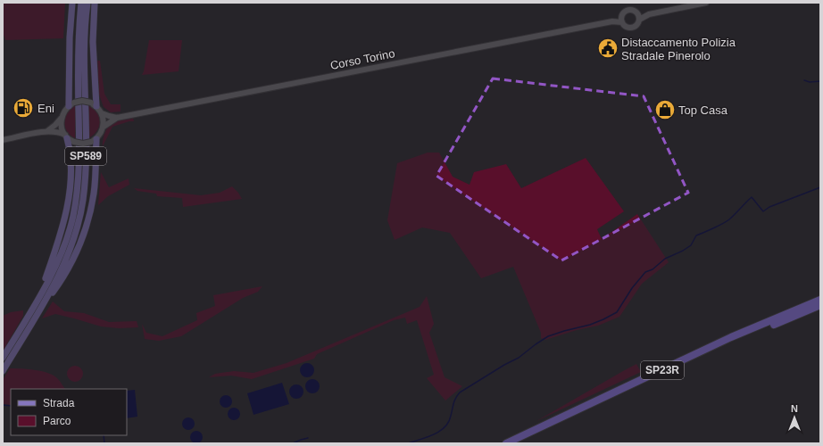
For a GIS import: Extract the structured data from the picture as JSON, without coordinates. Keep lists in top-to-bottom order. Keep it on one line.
{"streets":{"highway":["SP23R"],"main road":["Corso Torino","SP589"]},"places":{"public building":["Distaccamento Polizia Stradale Pinerolo"],"fuel station":["Eni"],"shop":["Top Casa"]},"legend":["Strada","Parco"],"north":"top"}
